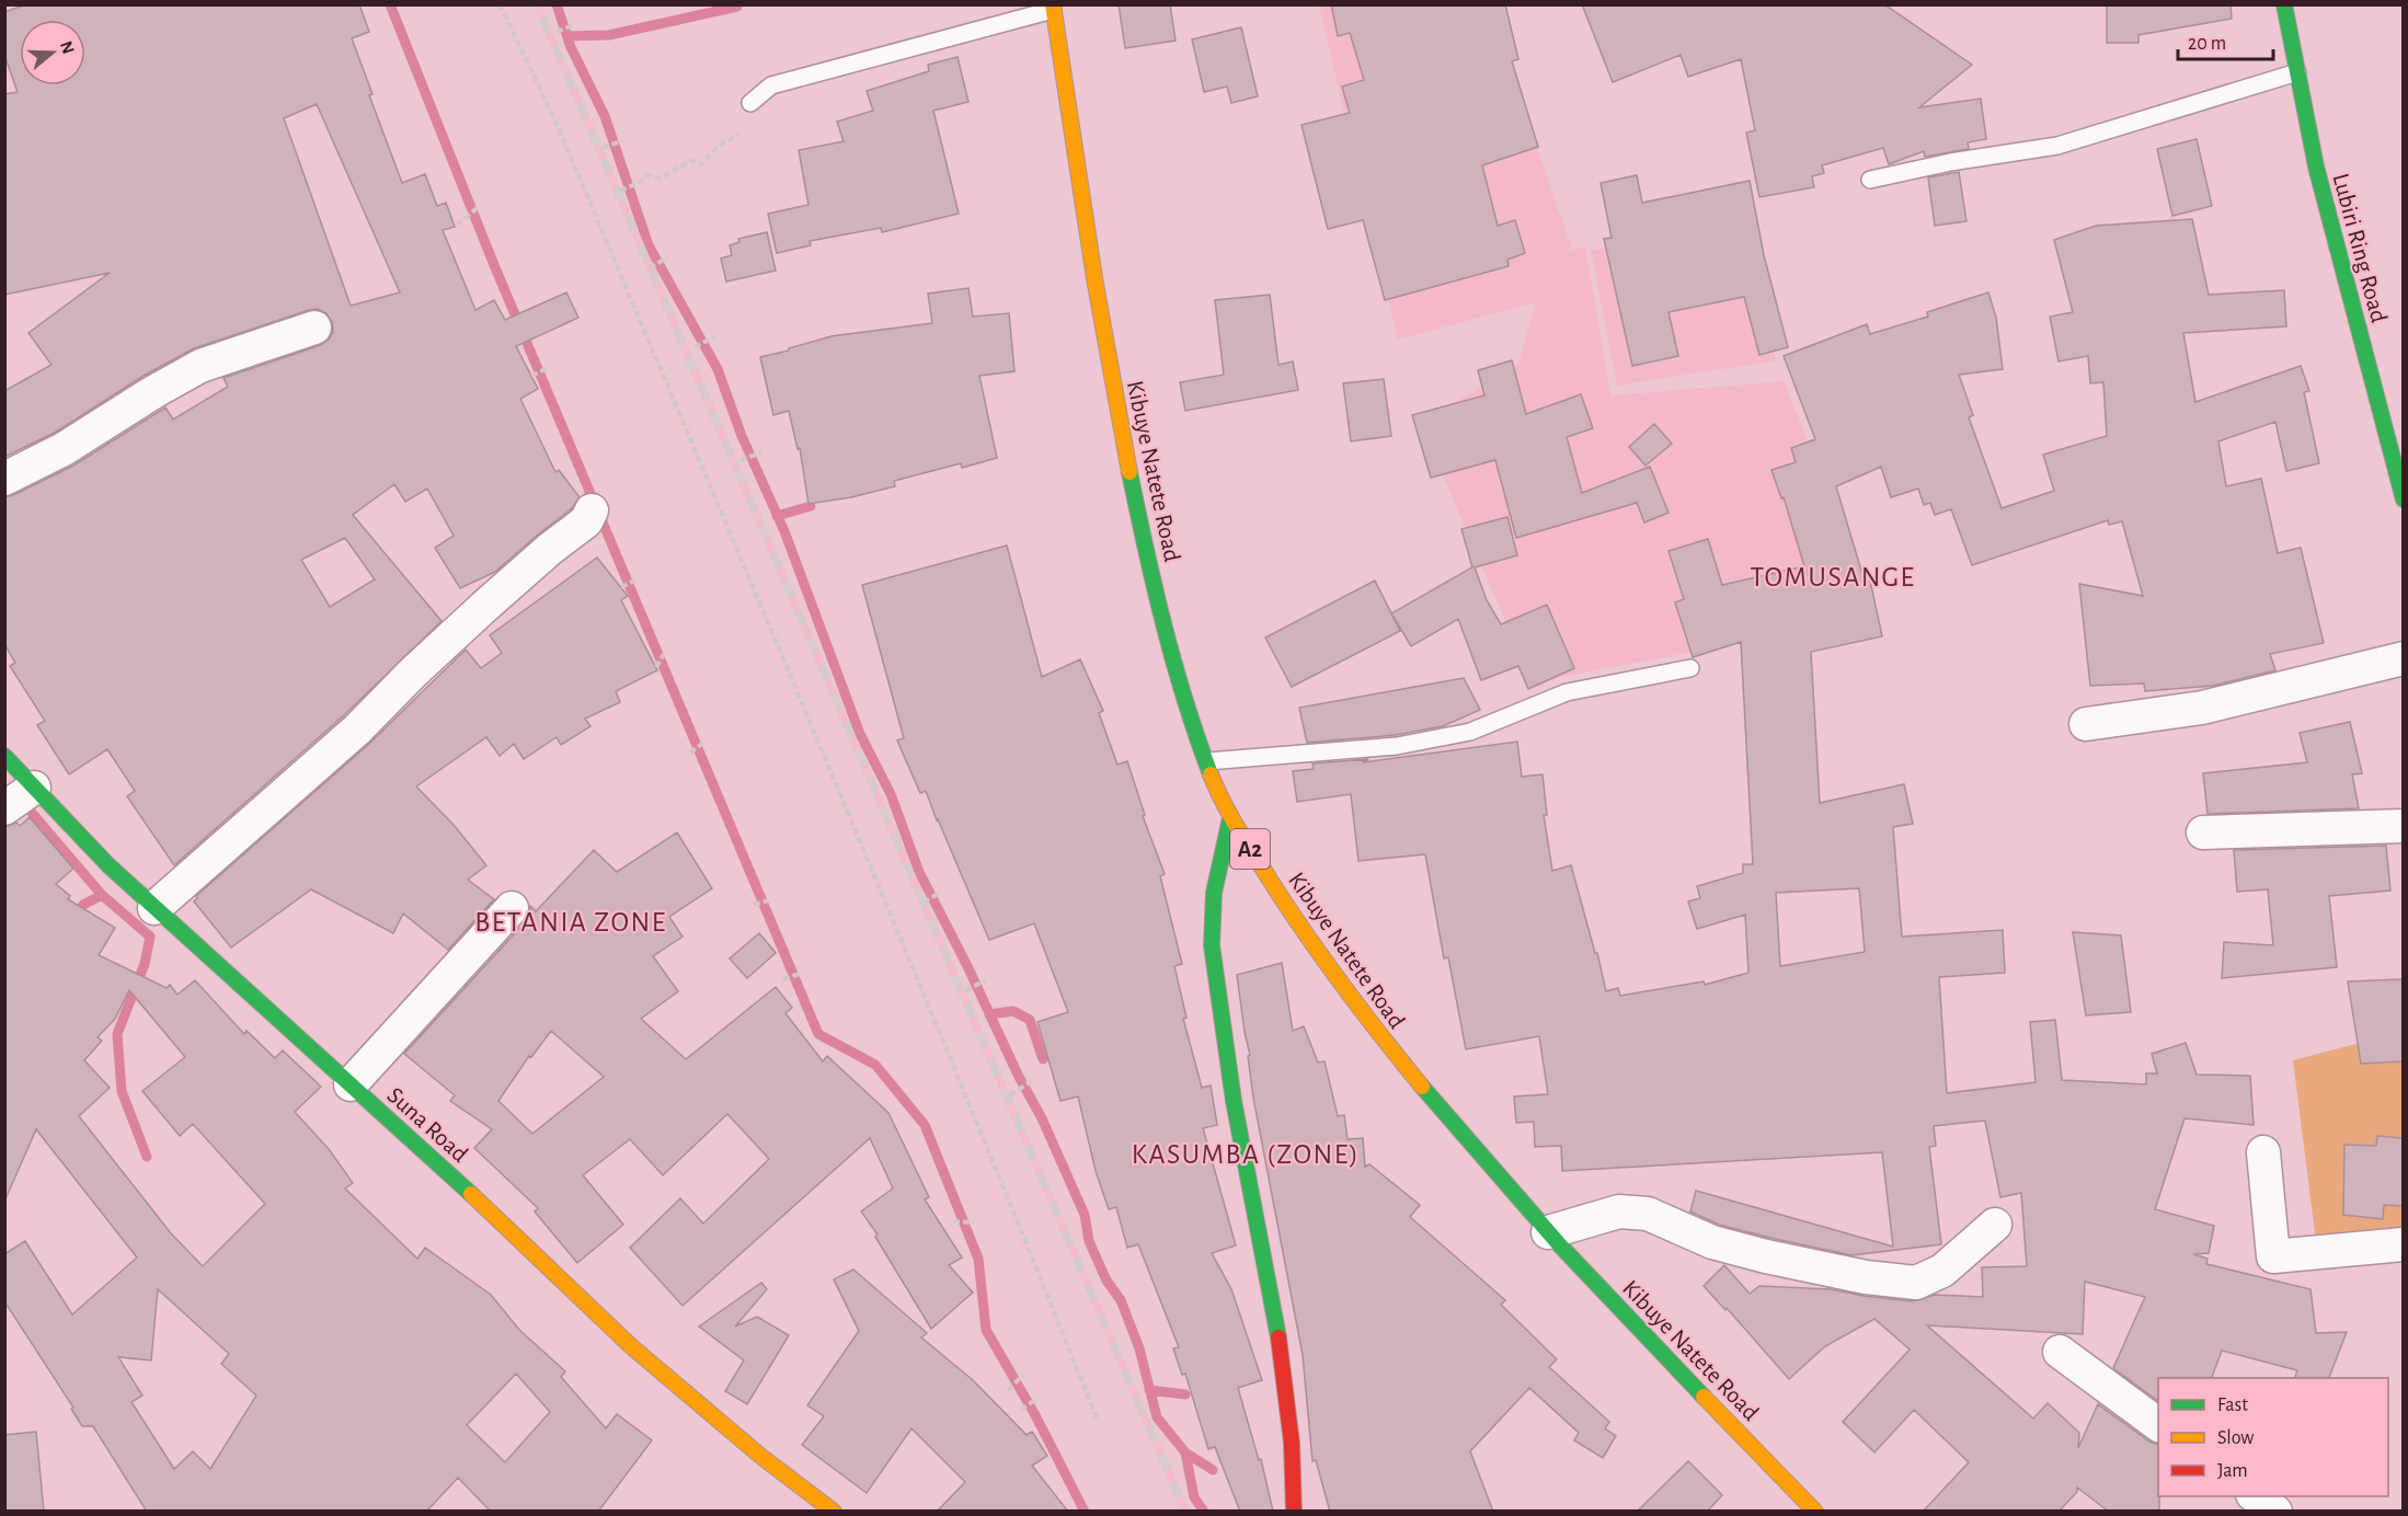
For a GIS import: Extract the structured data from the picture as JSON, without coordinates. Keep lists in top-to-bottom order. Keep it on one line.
{"streets":{"main road":["Lubiri Ring Road","Kibuye Natete Road","A2","Suna Road"]},"districts":["TOMUSANGE","BETANIA ZONE","KASUMBA (ZONE)"],"legend":["Fast","Slow","Jam"],"scale_bar":"20 m","north":"right"}
